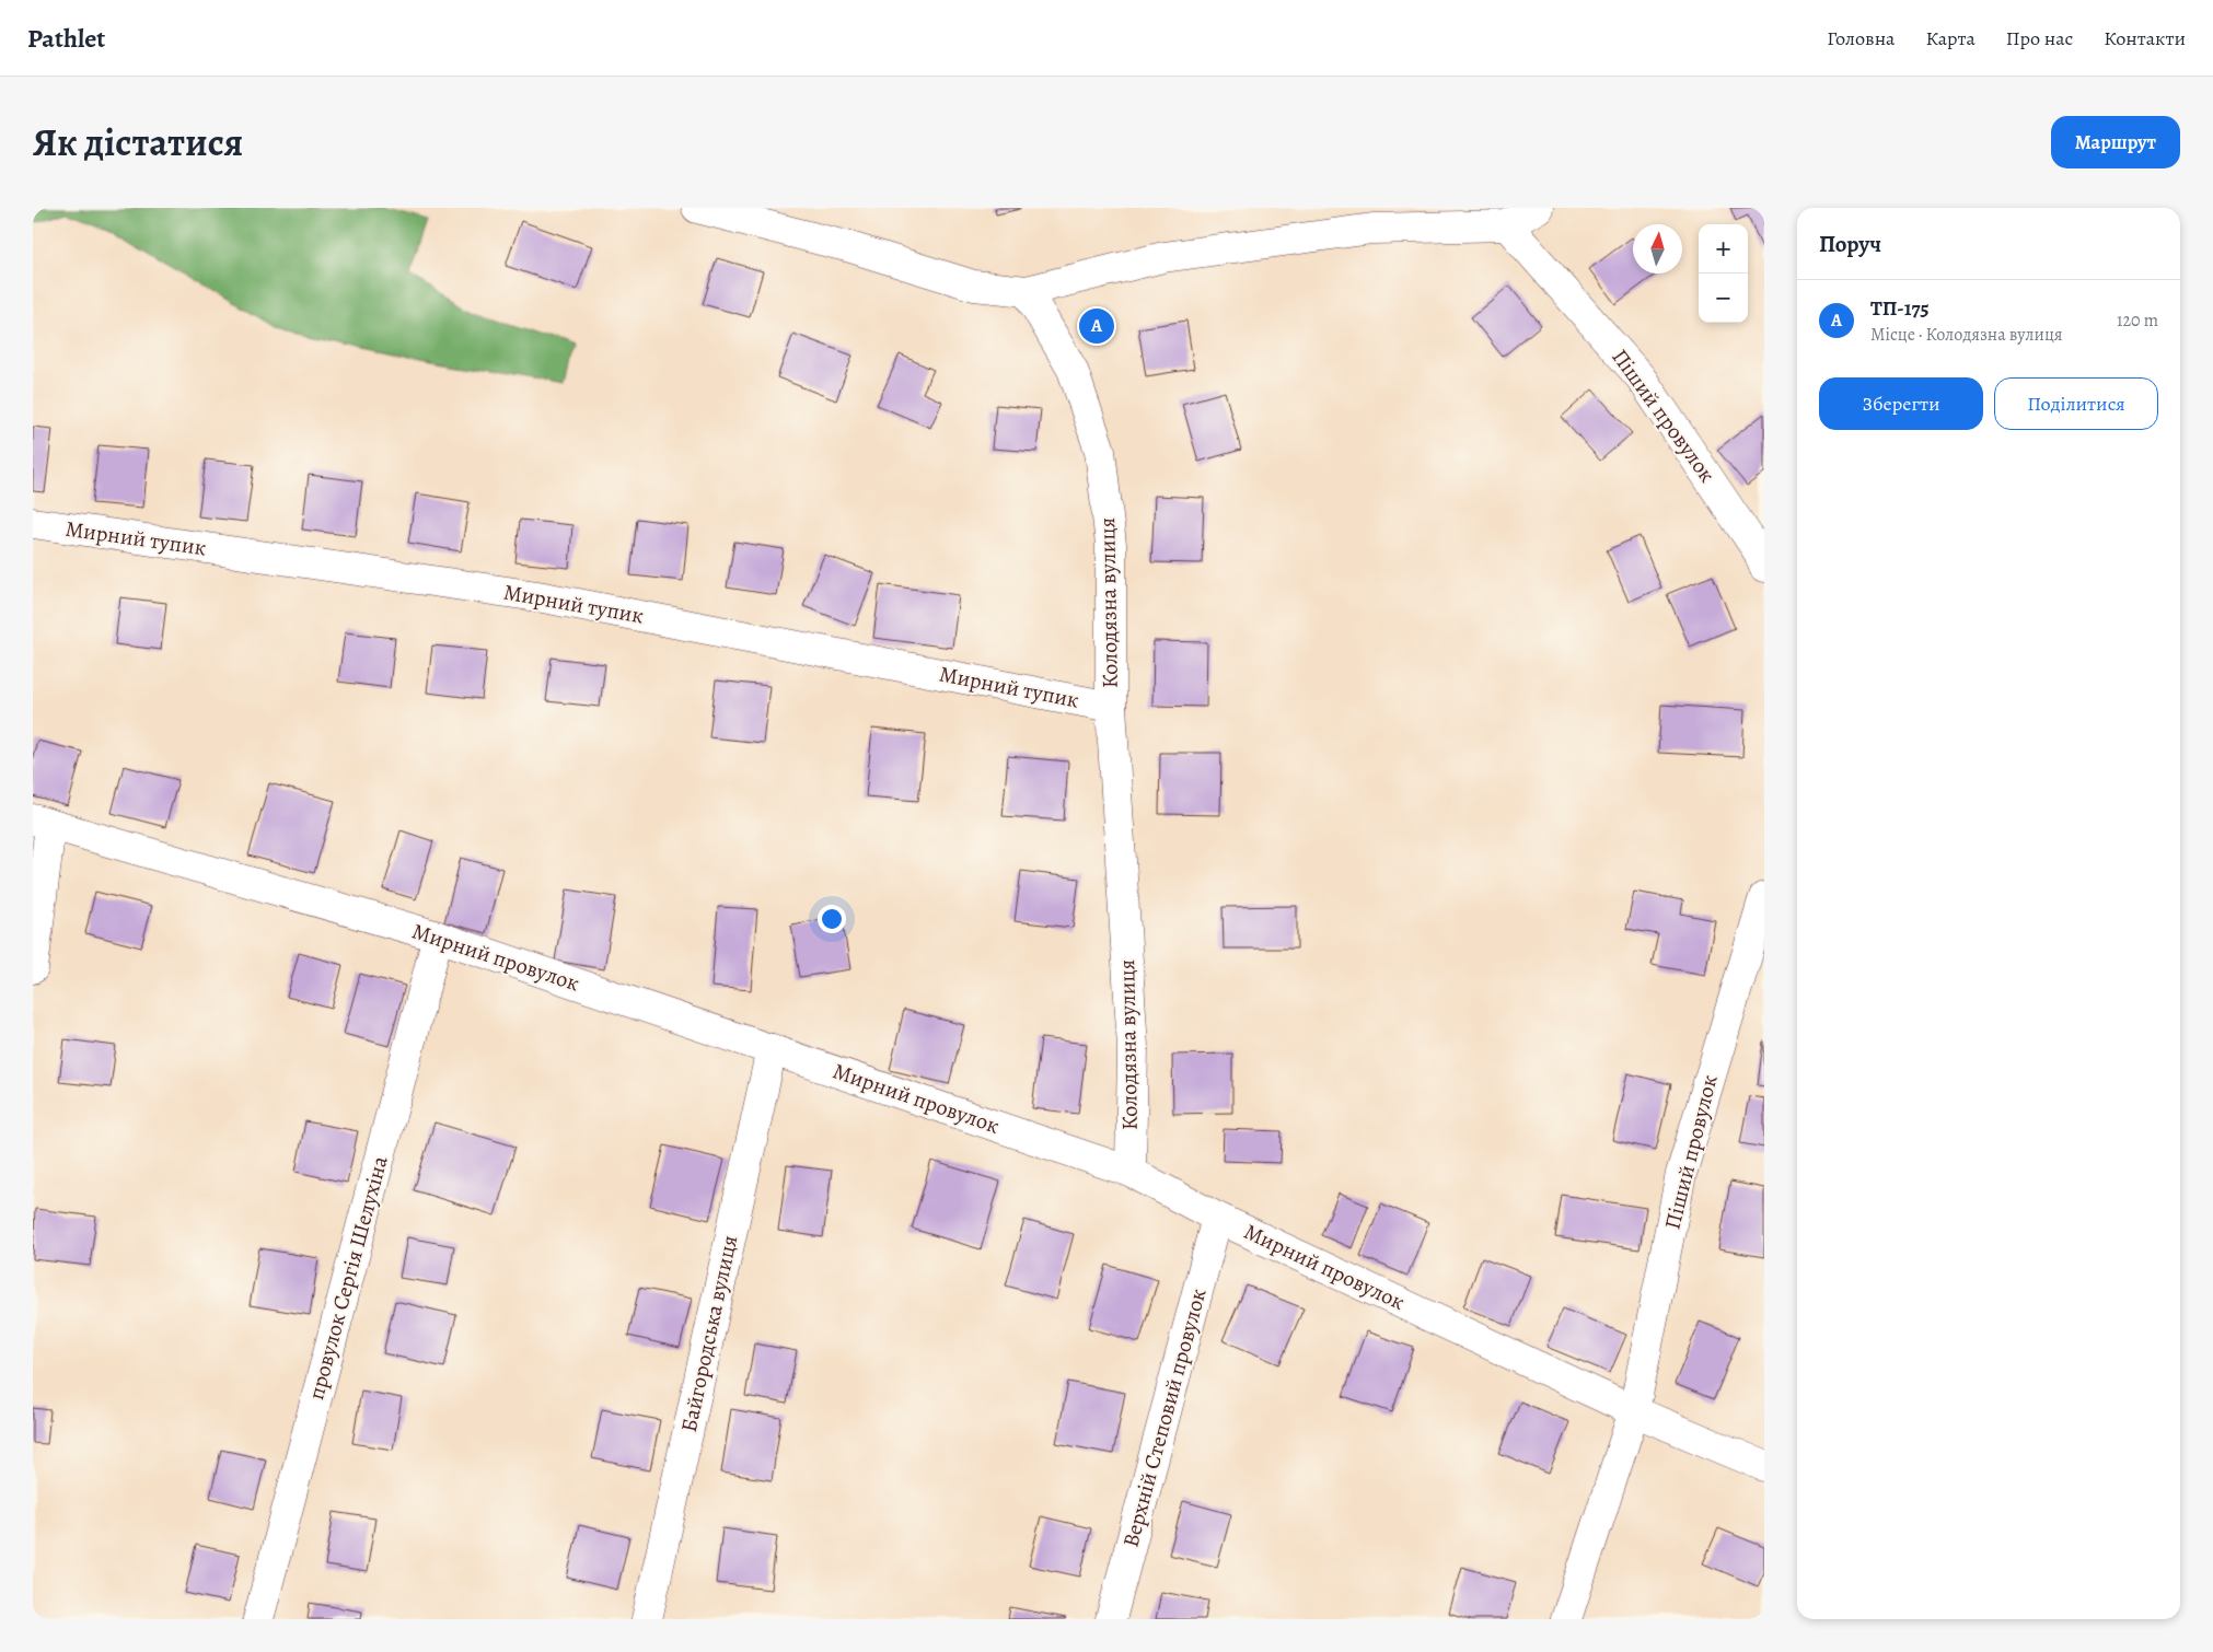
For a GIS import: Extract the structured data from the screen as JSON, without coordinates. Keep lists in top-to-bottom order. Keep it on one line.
{"streets":{"street":["Піший провулок","Мирний тупик","Колодязна вулиця","Мирний провулок","провулок Сергія Шелухіна","Байгородська вулиця","Верхній Степовий провулок"]},"crossings":[["Піший провулок","Мирний провулок"],["Мирний тупик","Колодязна вулиця"],["Колодязна вулиця","Мирний провулок"],["Мирний провулок","провулок Сергія Шелухіна"],["Мирний провулок","Байгородська вулиця"],["Мирний провулок","Верхній Степовий провулок"]],"north":"top","page":{"header":"Pathlet","nav":["Головна","Карта","Про нас","Контакти"],"title":"Як дістатися","buttons":["Маршрут",["Зберегти","Поділитися"]],"heading":"Поруч","map_buttons":["+","−"],"list":[{"mark":"A","name":"ТП-175","note":"Місце · Колодязна вулиця","value":"120 m"}],"pins":"A"}}
